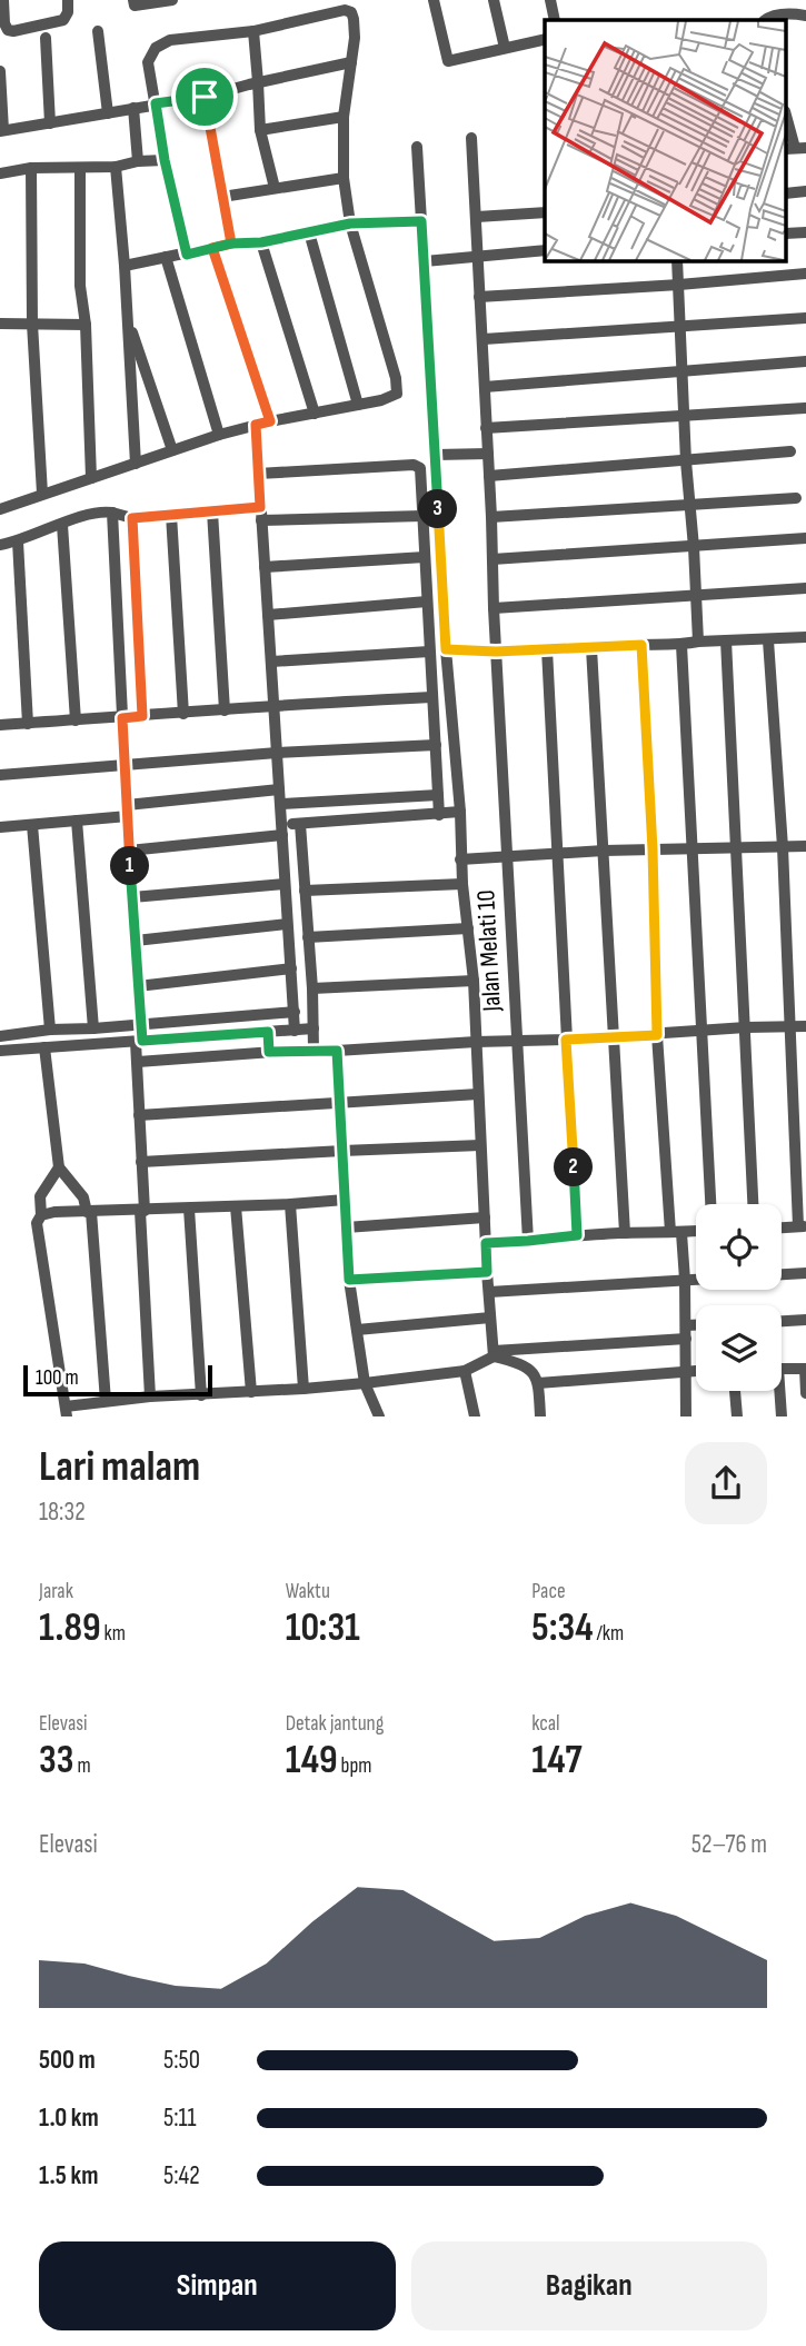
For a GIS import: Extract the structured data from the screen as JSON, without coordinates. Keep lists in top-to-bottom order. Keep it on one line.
{"streets":{"street":["Jalan Melati 10"]},"scale_bar":"100 m","page":{"pins":["3","1","2"],"scale":"100 m","heading":["Lari malam","18:32"],"stats":[["Jarak","1.89 km"],["Waktu","10:31"],["Pace","5:34 /km"],["Elevasi","33 m"],["Detak jantung","149 bpm"],["kcal","147"]],"chart":["Elevasi","52–76 m"],"list":[{"name":"500 m","note":"5:50"},{"name":"1.0 km","note":"5:11"},{"name":"1.5 km","note":"5:42"}],"buttons":["Simpan","Bagikan"]}}
